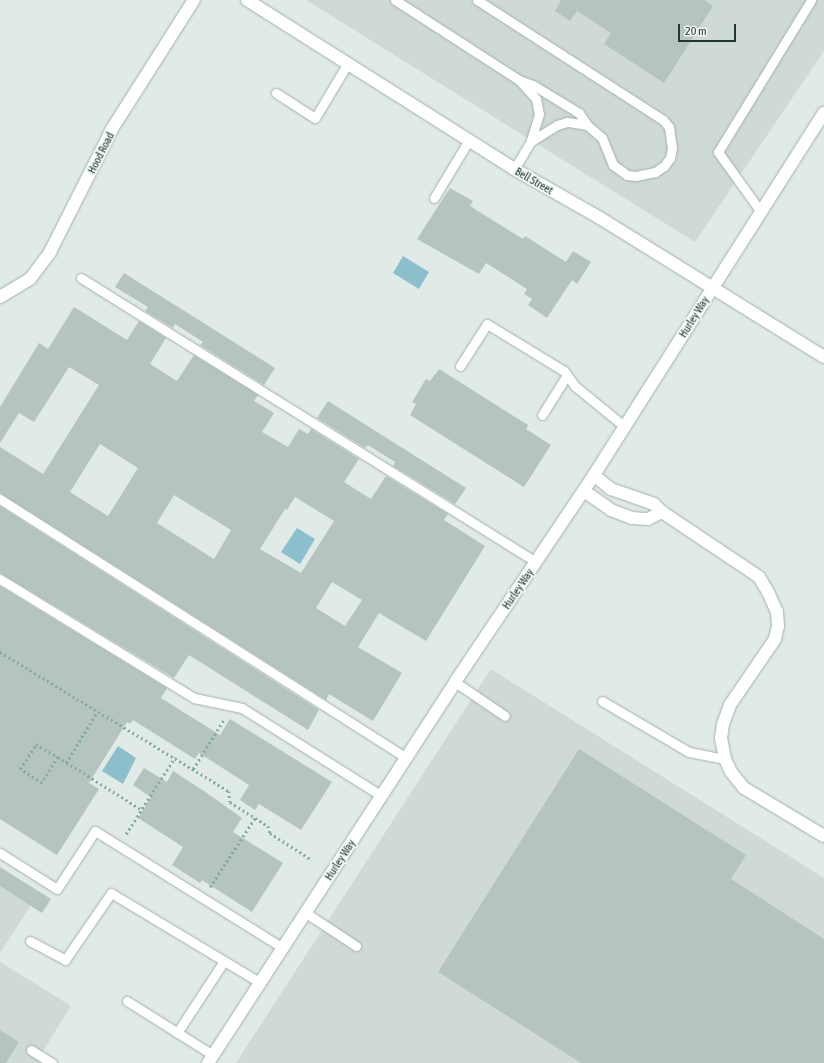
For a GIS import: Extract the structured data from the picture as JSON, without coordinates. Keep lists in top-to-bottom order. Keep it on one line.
{"streets":{"street":["Hood Road","Bell Street","Hurley Way"]},"crossings":[["Bell Street","Hurley Way"]],"scale_bar":"20 m"}
